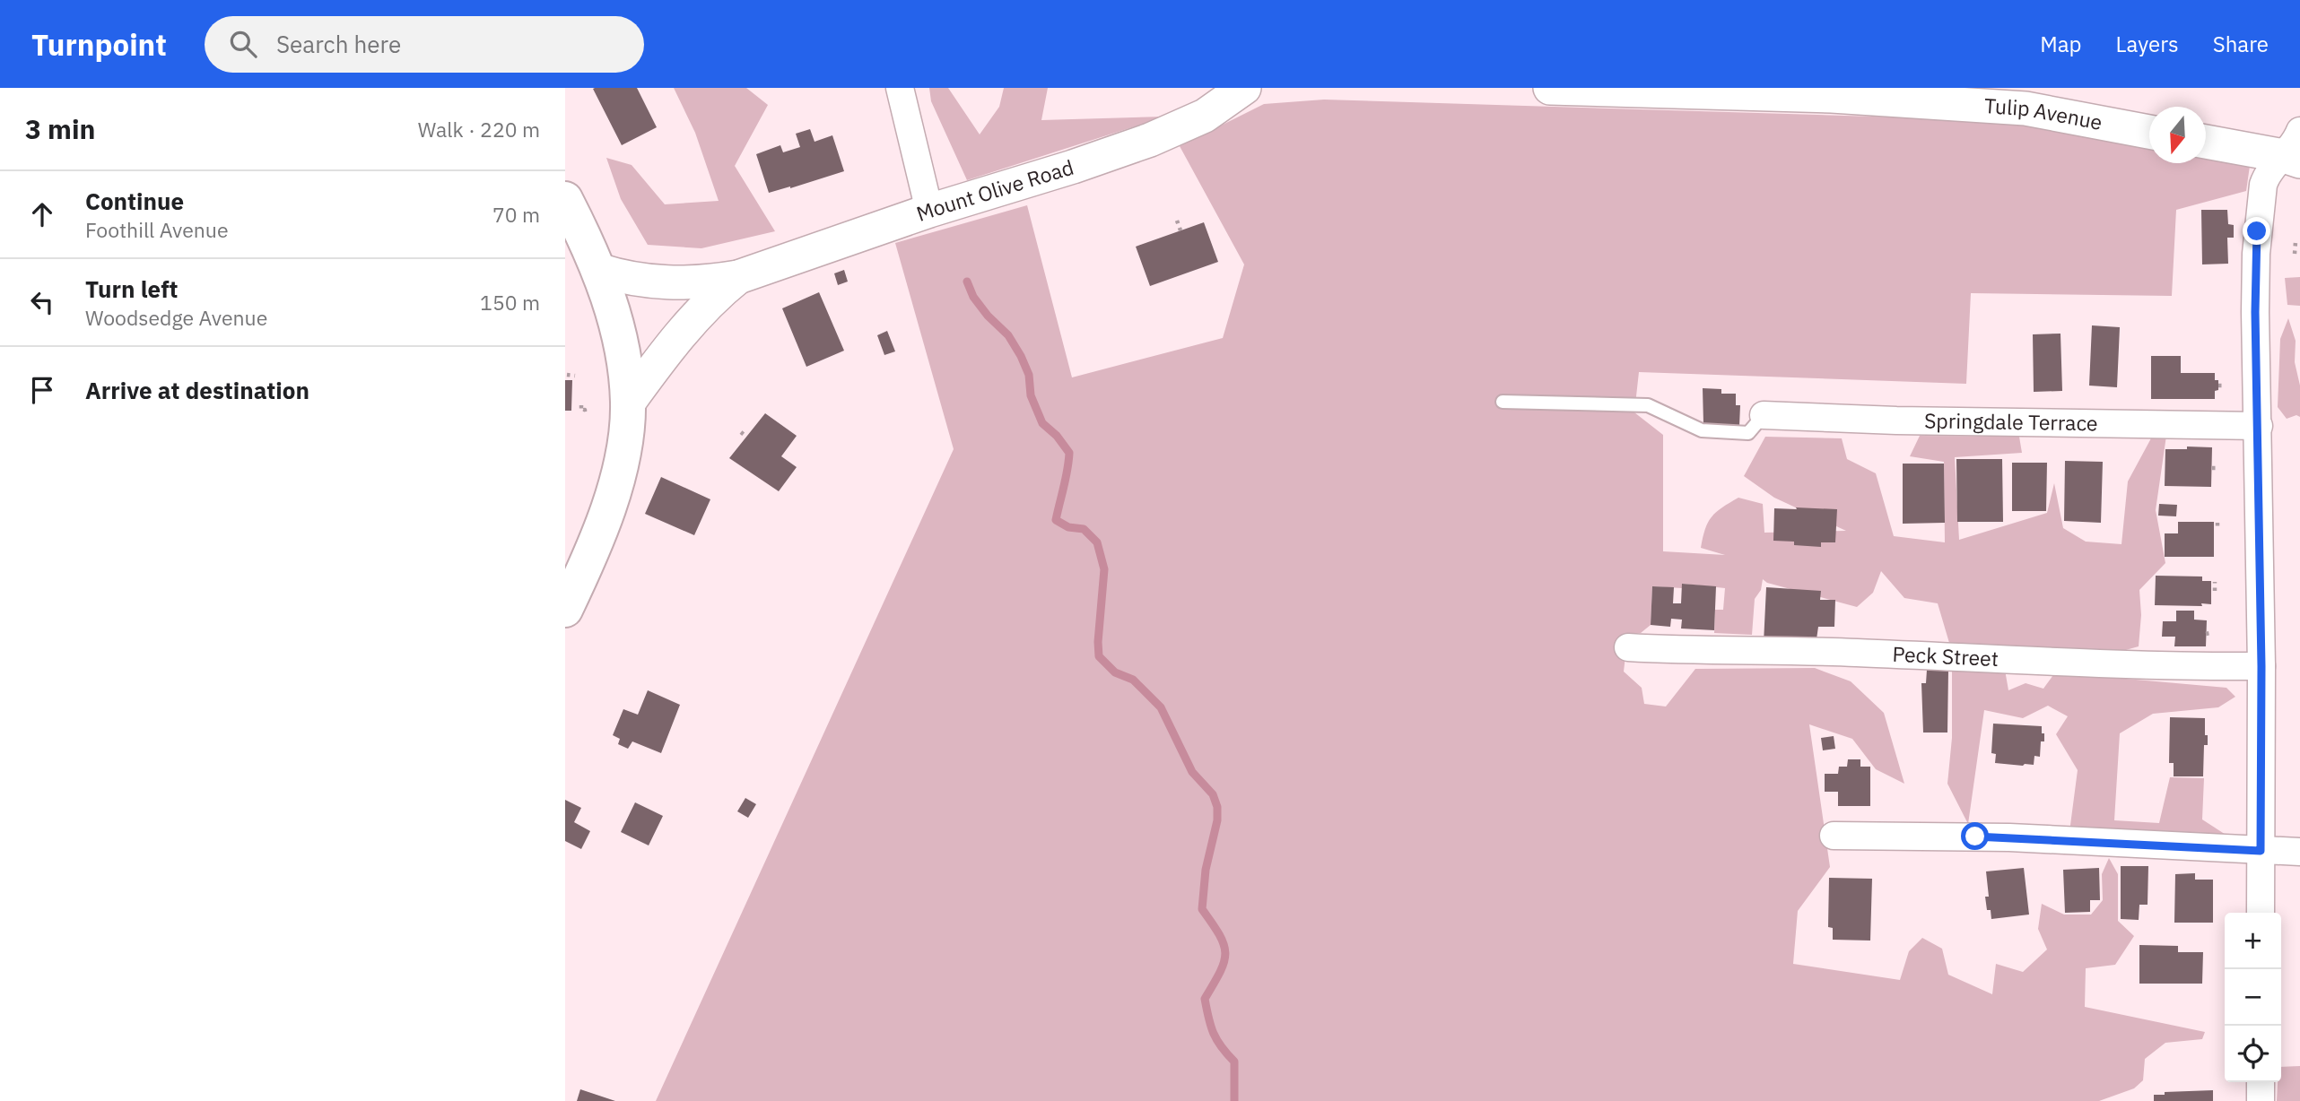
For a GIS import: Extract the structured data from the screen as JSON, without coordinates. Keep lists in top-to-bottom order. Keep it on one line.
{"streets":{"main road":["Mount Olive Road"],"street":["Tulip Avenue","Springdale Terrace","Peck Street"]},"north":"bottom","page":{"header":"Turnpoint","search":"Search here","nav":["Map","Layers","Share"],"heading":["3 min","Walk · 220 m"],"list":[["Continue","Foothill Avenue","70 m"],["Turn left","Woodsedge Avenue","150 m"],"Arrive at destination"],"map_buttons":["+","−"]}}
